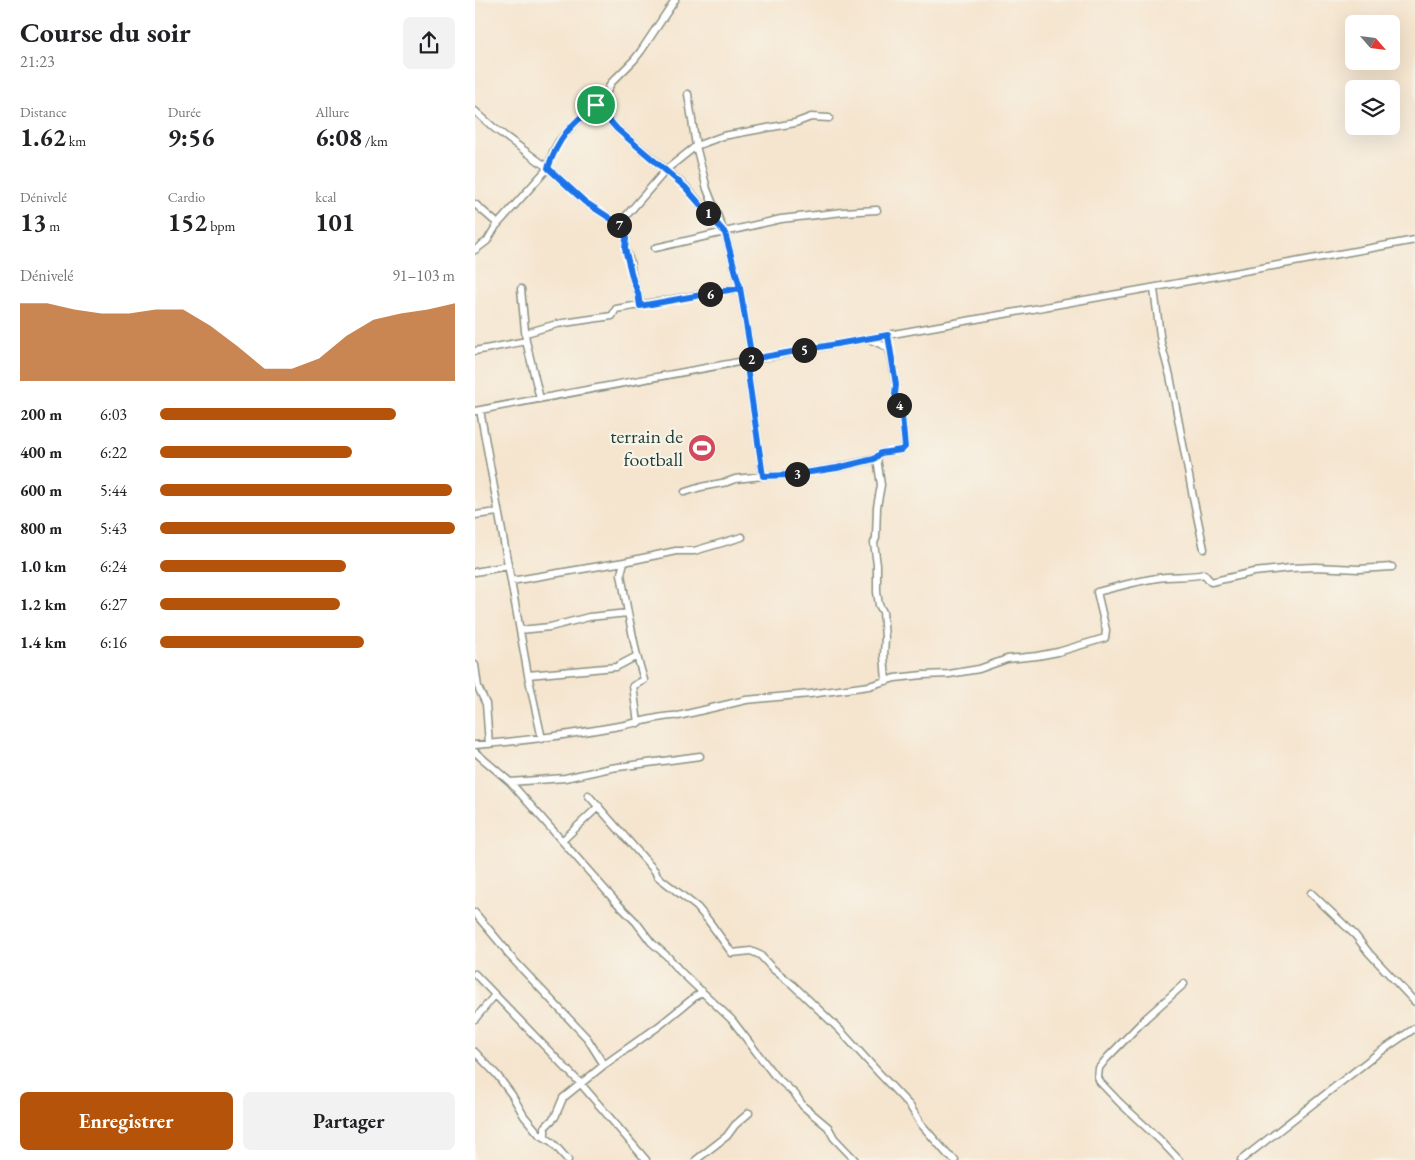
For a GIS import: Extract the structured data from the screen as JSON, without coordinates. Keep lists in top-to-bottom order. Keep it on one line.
{"places":{"sports":["terrain de football"]},"north":"bottom right","page":{"heading":["Course du soir","21:23"],"stats":[["Distance","1.62 km"],["Durée","9:56"],["Allure","6:08 /km"],["Dénivelé","13 m"],["Cardio","152 bpm"],["kcal","101"]],"pins":["1","7","6","5","2","4","3"],"chart":["Dénivelé","91–103 m"],"list":[{"name":"200 m","note":"6:03"},{"name":"400 m","note":"6:22"},{"name":"600 m","note":"5:44"},{"name":"800 m","note":"5:43"},{"name":"1.0 km","note":"6:24"},{"name":"1.2 km","note":"6:27"},{"name":"1.4 km","note":"6:16"}],"buttons":["Enregistrer","Partager"]}}
